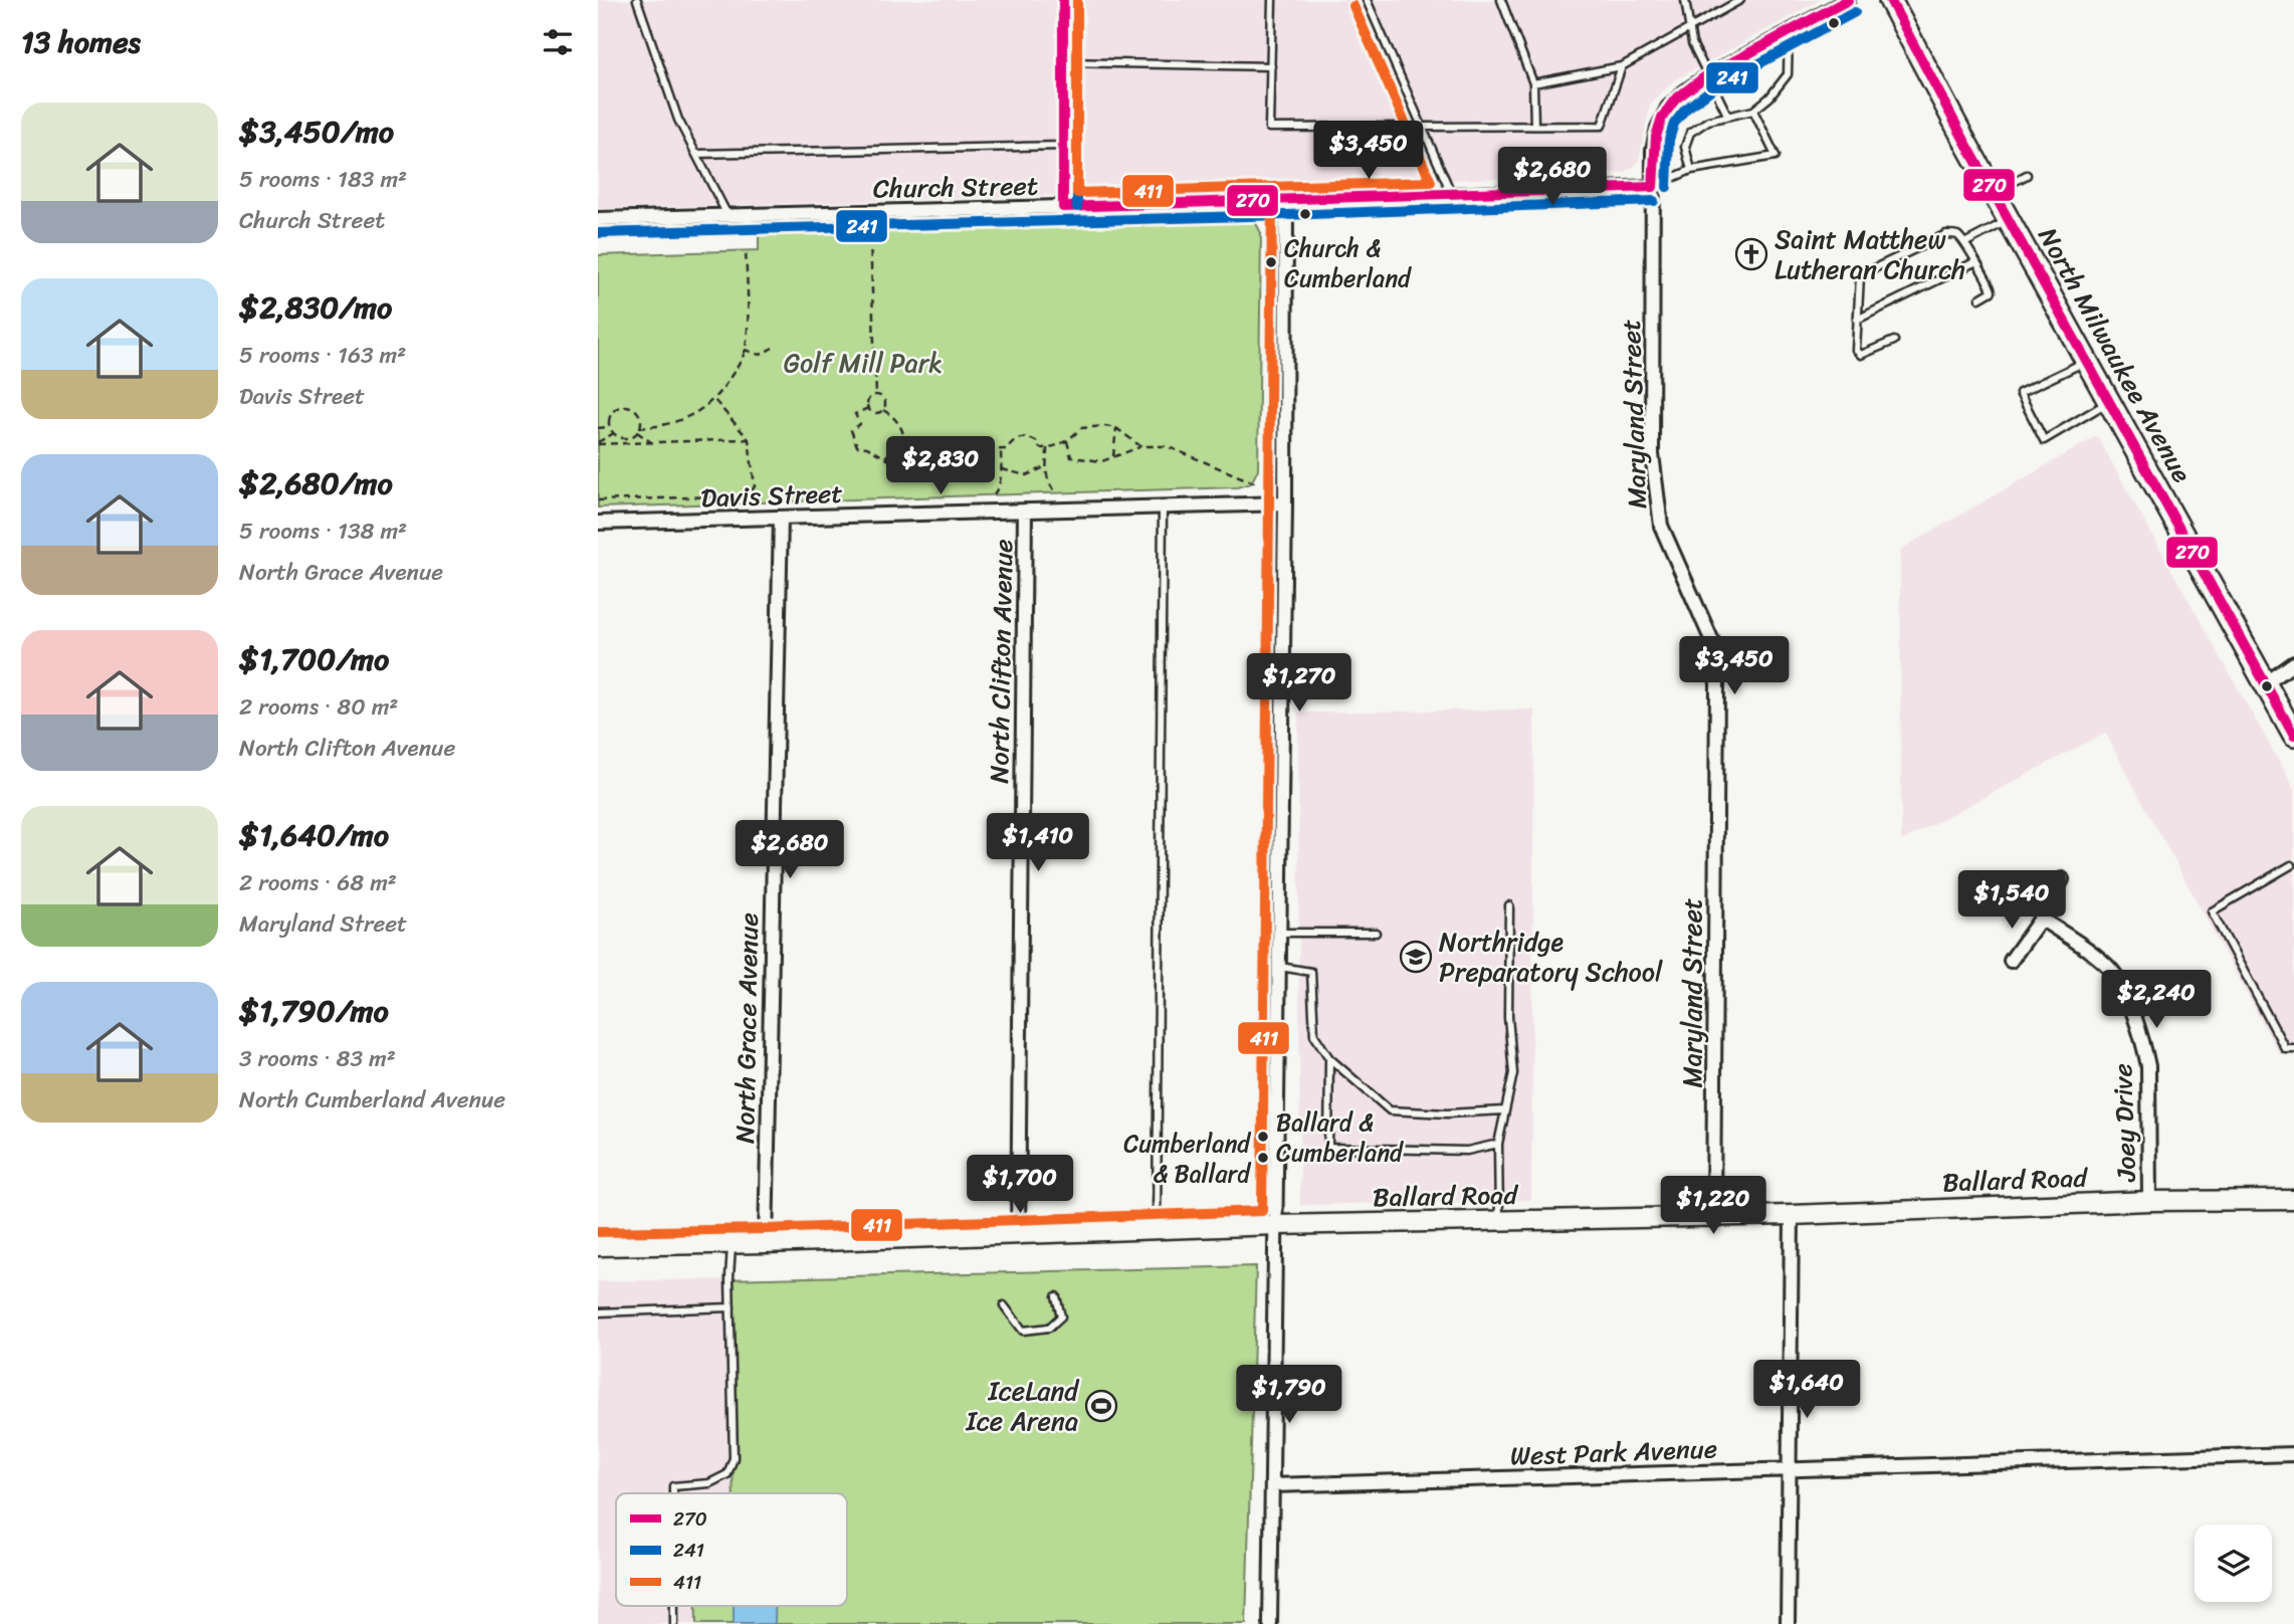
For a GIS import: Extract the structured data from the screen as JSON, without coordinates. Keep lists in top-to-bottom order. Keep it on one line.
{"streets":{"main road":["North Milwaukee Avenue"],"street":["Church Street","Maryland Street","Davis Street","North Clifton Avenue","North Grace Avenue","Joey Drive","Ballard Road","West Park Avenue"]},"crossings":[["Church Street","Maryland Street"],["Maryland Street","Ballard Road"],["Davis Street","North Clifton Avenue"],["Davis Street","North Grace Avenue"],["North Clifton Avenue","Ballard Road"],["North Grace Avenue","Ballard Road"],["Joey Drive","Ballard Road"]],"parks":["Golf Mill Park"],"places":{"church":["Saint Matthew Lutheran Church"],"other":["Church & Cumberland","Ballard & Cumberland","Cumberland & Ballard"],"school or university":["Northridge Preparatory School"],"sports":["IceLand Ice Arena"]},"lines":["transit line 270","transit line 241","transit line 411"],"legend":["270","241","411"],"page":{"heading":"13 homes","list":[{"name":"$3,450/mo","note":"5 rooms · 183 m² · Church Street"},{"name":"$2,830/mo","note":"5 rooms · 163 m² · Davis Street"},{"name":"$2,680/mo","note":"5 rooms · 138 m² · North Grace Avenue"},{"name":"$1,700/mo","note":"2 rooms · 80 m² · North Clifton Avenue"},{"name":"$1,640/mo","note":"2 rooms · 68 m² · Maryland Street"},{"name":"$1,790/mo","note":"3 rooms · 83 m² · North Cumberland Avenue"}],"price":["$3,450","$2,680","$2,830","$3,450","$1,270","$1,410","$2,680","$1,540","$2,240","$1,700","$1,220","$1,640","$1,790"]}}
